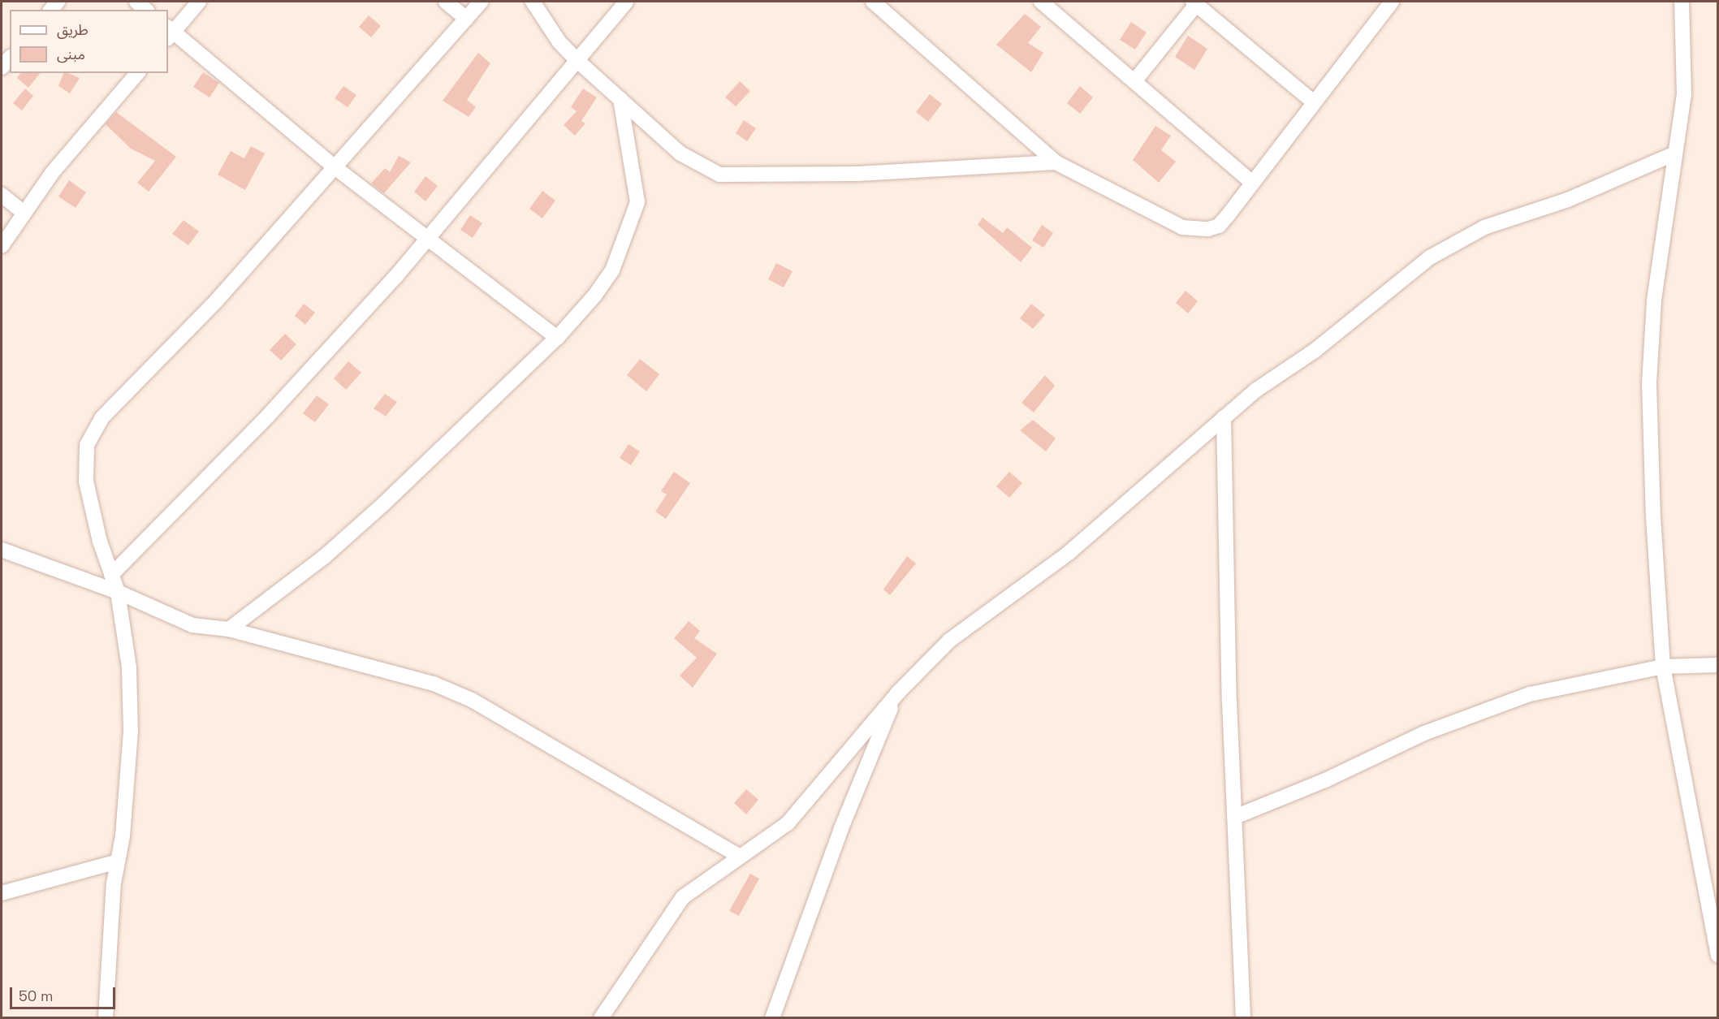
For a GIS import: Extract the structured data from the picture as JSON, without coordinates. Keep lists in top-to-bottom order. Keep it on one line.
{"legend":["طريق","مبنى"],"scale_bar":"50 m"}
